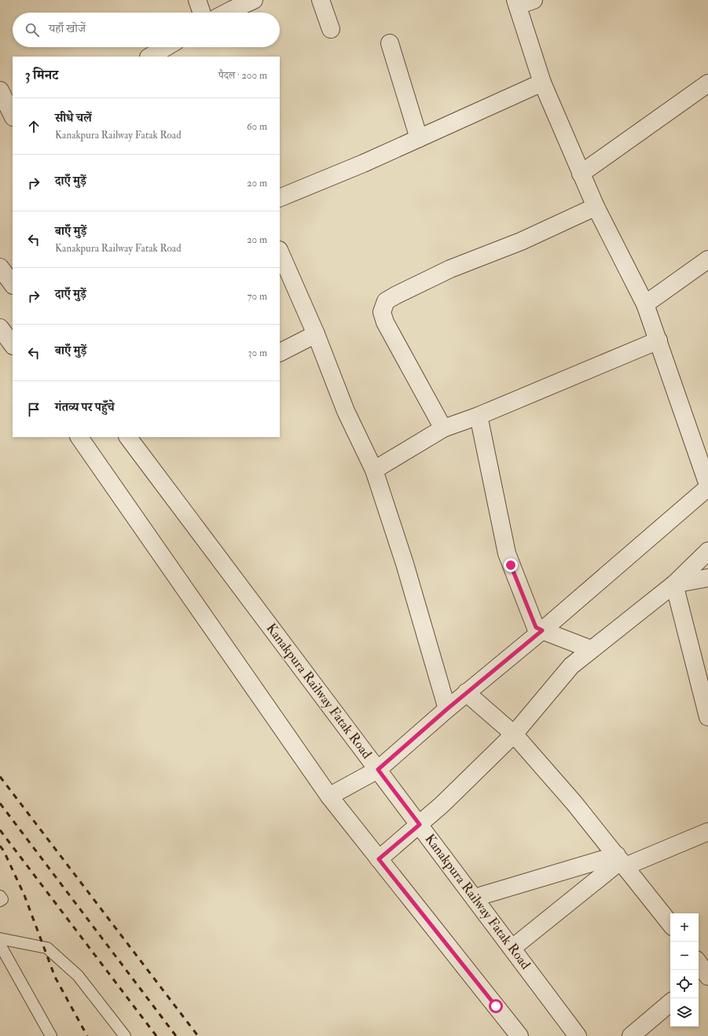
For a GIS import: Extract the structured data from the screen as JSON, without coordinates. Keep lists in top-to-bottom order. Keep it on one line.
{"streets":{"street":["Kanakpura Railway Fatak Road"]},"page":{"search":"यहाँ खोजें","heading":["3 मिनट","पैदल · 200 m"],"list":[["सीधे चलें","Kanakpura Railway Fatak Road","60 m"],["दाएँ मुड़ें","20 m"],["बाएँ मुड़ें","Kanakpura Railway Fatak Road","20 m"],["दाएँ मुड़ें","70 m"],["बाएँ मुड़ें","30 m"],"गंतव्य पर पहुँचे"],"map_buttons":["+","−"]}}
